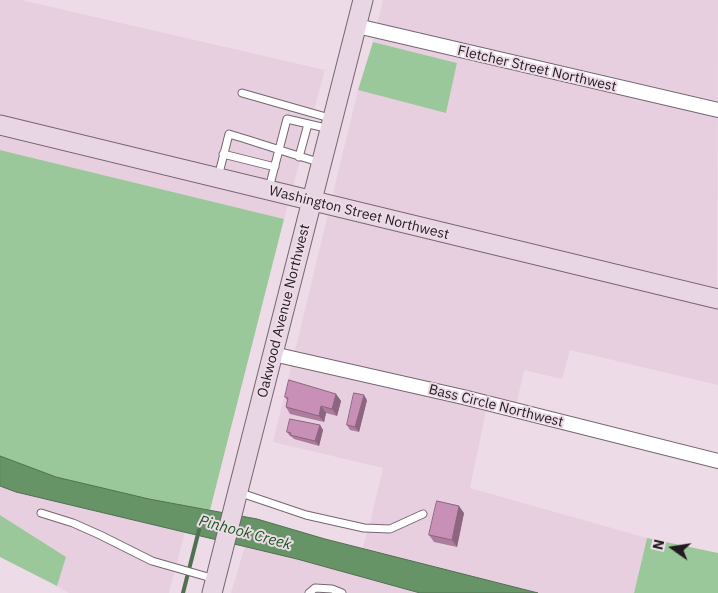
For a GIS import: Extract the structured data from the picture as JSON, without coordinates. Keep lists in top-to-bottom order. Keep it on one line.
{"streets":{"main road":["Washington Street Northwest","Oakwood Avenue Northwest"],"street":["Fletcher Street Northwest","Bass Circle Northwest"]},"crossings":[["Fletcher Street Northwest","Oakwood Avenue Northwest"],["Washington Street Northwest","Oakwood Avenue Northwest"],["Oakwood Avenue Northwest","Bass Circle Northwest"]],"water":["Pinhook Creek"],"north":"left"}
